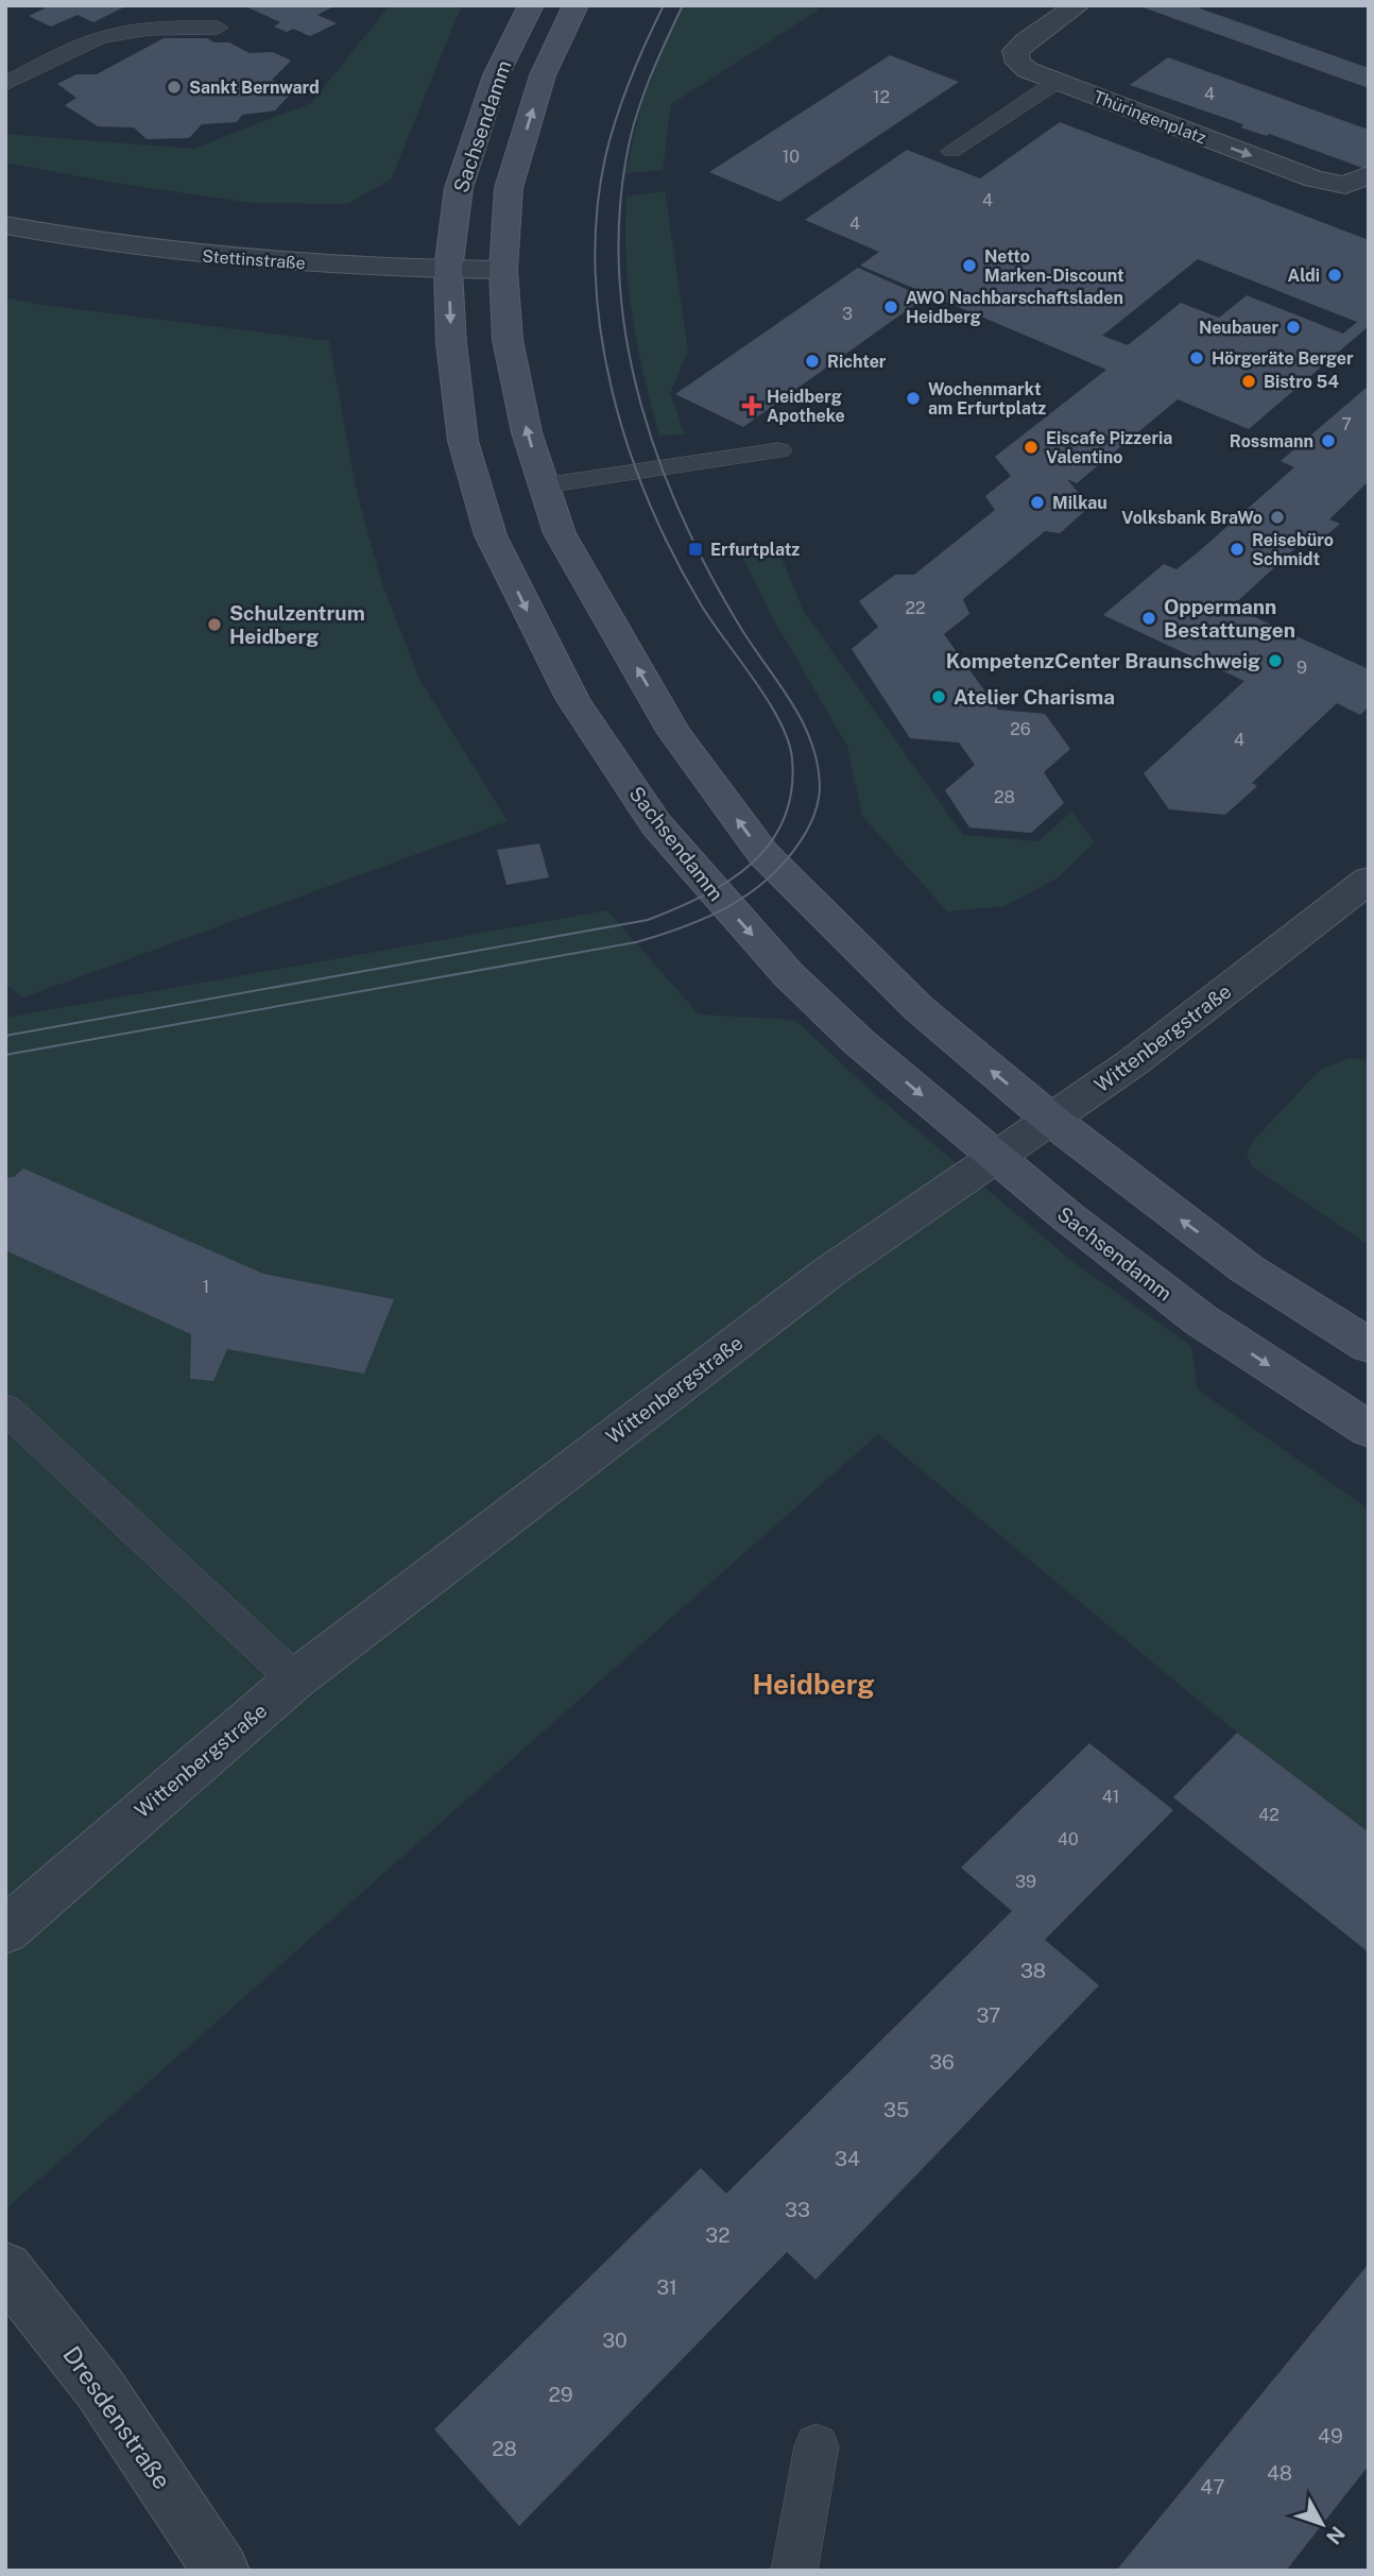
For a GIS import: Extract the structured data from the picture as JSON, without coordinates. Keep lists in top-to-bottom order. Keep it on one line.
{"streets":{"street":["Thüringenplatz","Sachsendamm","Stettinstraße","Wittenbergstraße","Dresdenstraße"]},"crossings":[["Sachsendamm","Stettinstraße"],["Sachsendamm","Wittenbergstraße"]],"one_way":["Thüringenplatz"],"districts":["Heidberg"],"places":{"other":["Sankt Bernward","Netto Marken-Discount","Aldi","AWO Nachbarschaftsladen Heidberg","Neubauer","Hörgeräte Berger","Richter","Bistro 54","Wochenmarkt am Erfurtplatz","Rossmann","Eiscafe Pizzeria Valentino","Milkau","Volksbank BraWo","Reisebüro Schmidt","Oppermann Bestattungen","Schulzentrum Heidberg","KompetenzCenter Braunschweig","Atelier Charisma"],"health":["Heidberg Apotheke"],"transit":["Erfurtplatz"]},"house_numbers":["4","12","10","4","4","3","7","22","9","26","4","28","1","41","42","40","39","38","37","36","35","34","33","32","31","30","29","49","28","48","47"],"north":"bottom right"}
